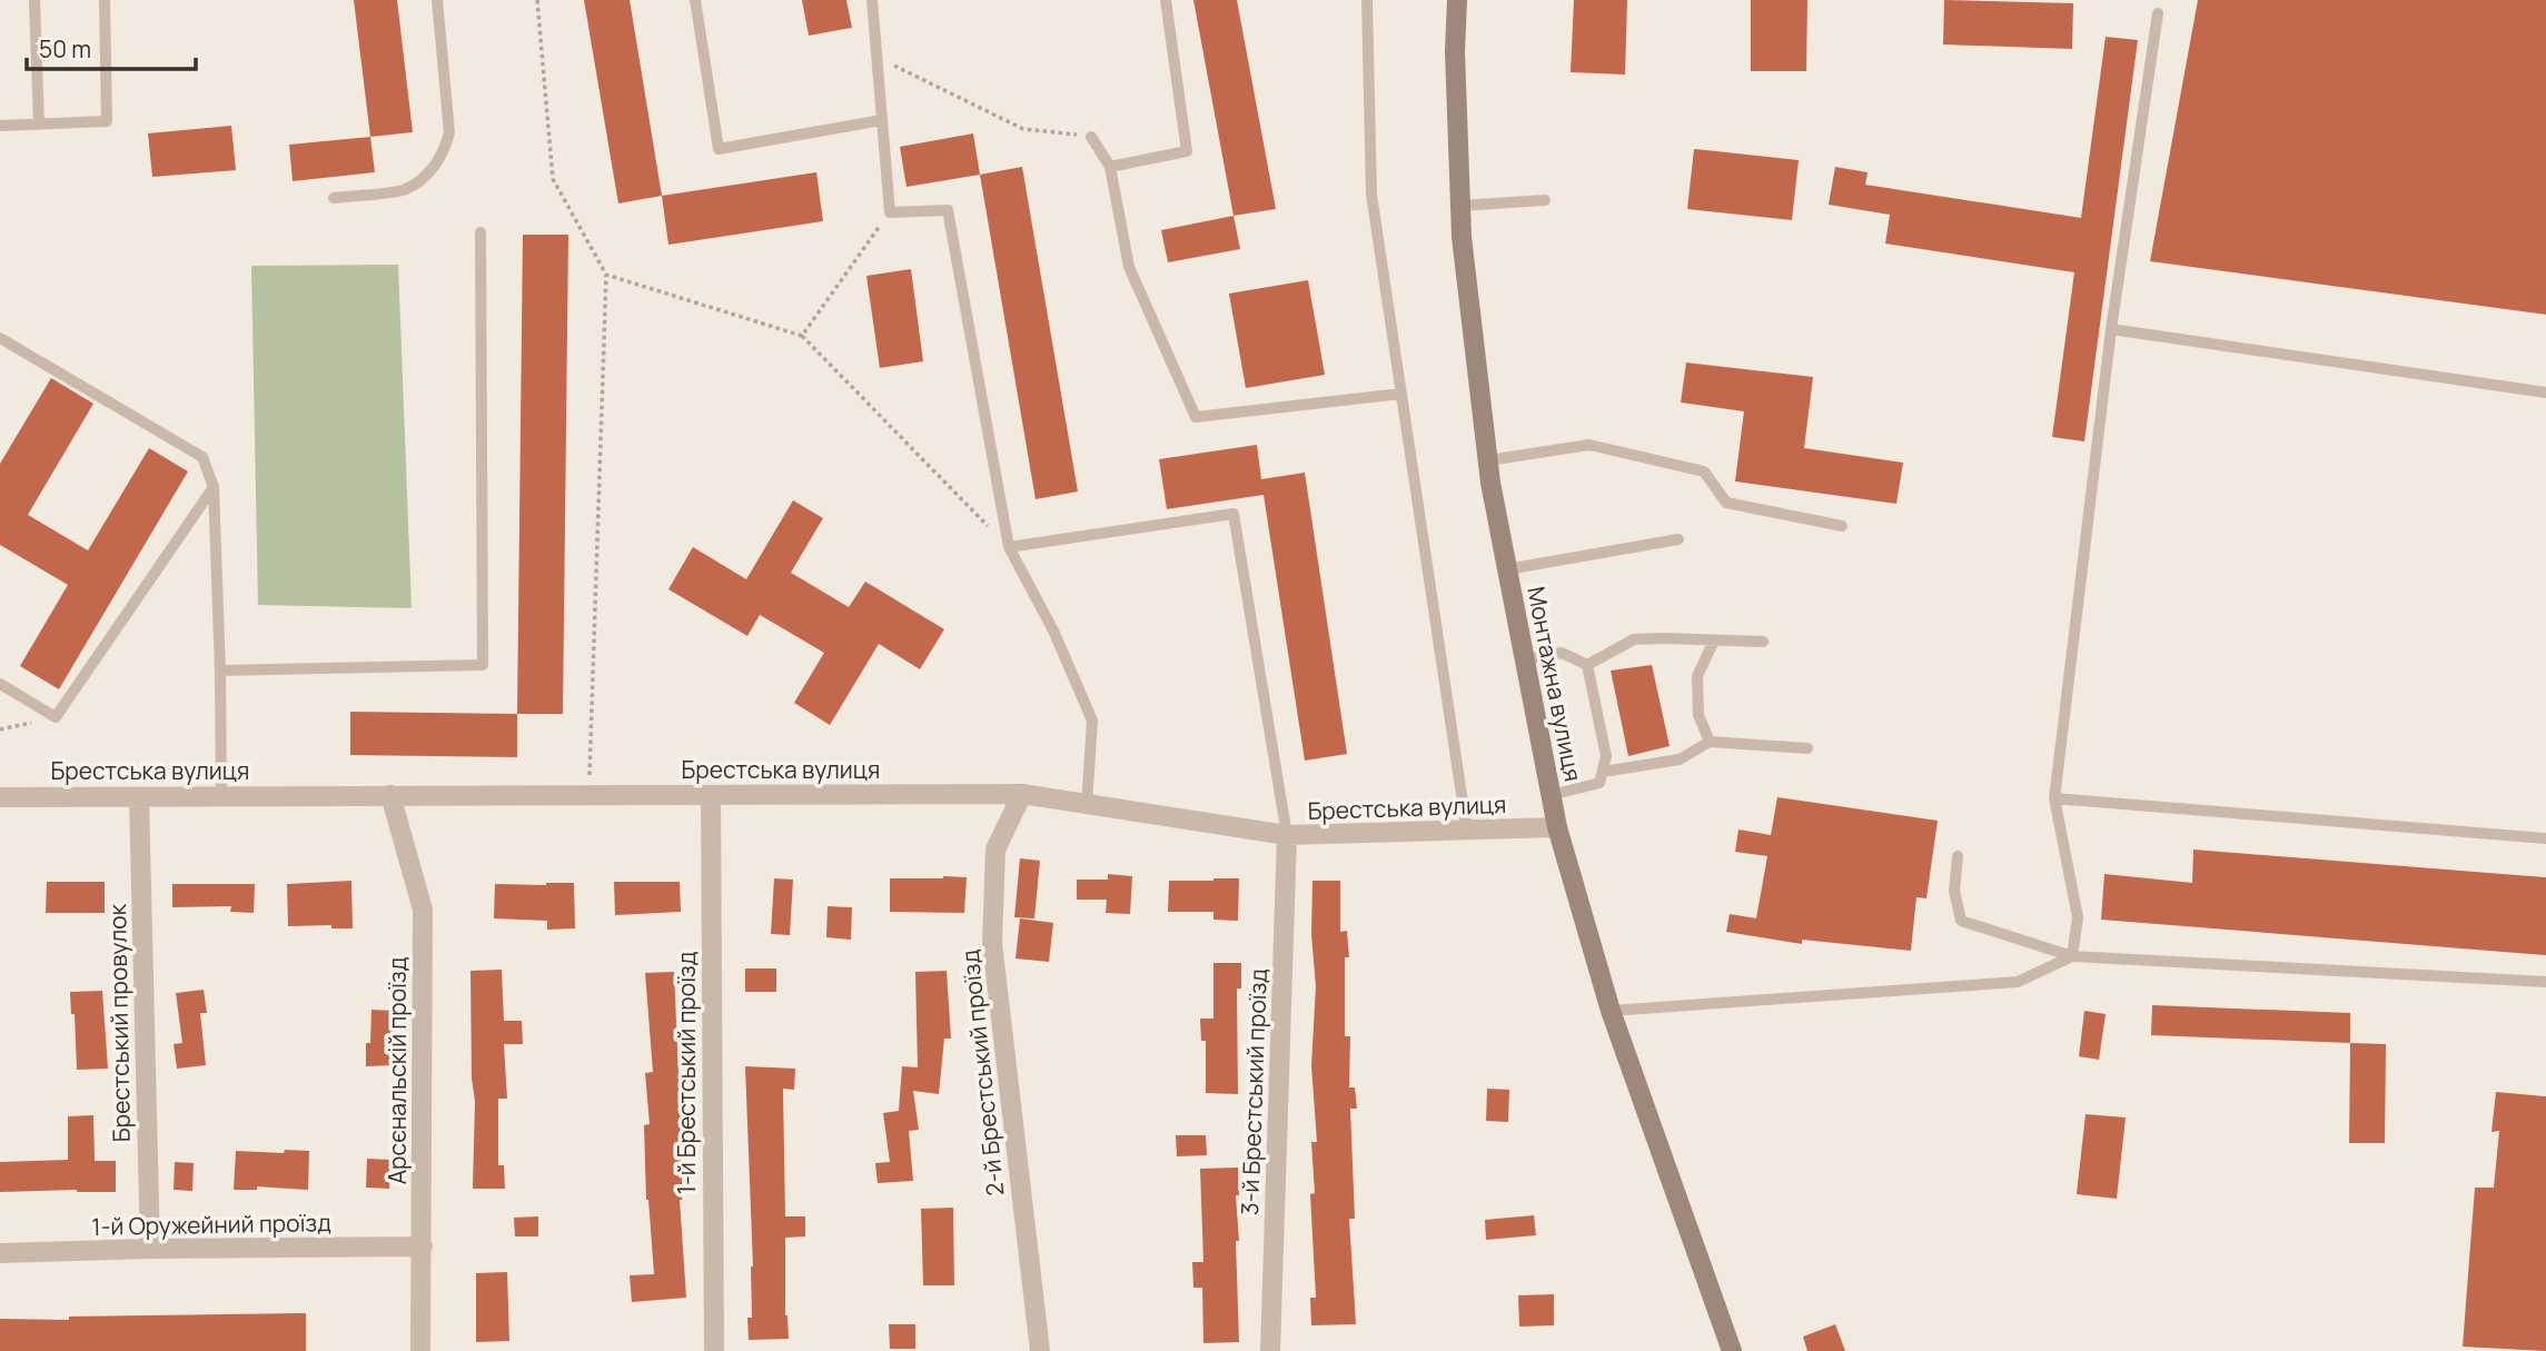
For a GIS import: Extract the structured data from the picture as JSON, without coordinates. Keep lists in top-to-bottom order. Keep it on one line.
{"streets":{"street":["Монтажна вулиця","Брестська вулиця","Брестський провулок","Арсєнальскій проїзд","1-й Брестський проїзд","2-й Брестський проїзд","3-й Брестський проїзд","1-й Оружейний проїзд"]},"crossings":[["Монтажна вулиця","Брестська вулиця"],["Брестська вулиця","Брестський провулок"],["Брестська вулиця","Арсєнальскій проїзд"],["Брестська вулиця","1-й Брестський проїзд"],["Брестська вулиця","2-й Брестський проїзд"],["Брестська вулиця","3-й Брестський проїзд"],["Брестський провулок","1-й Оружейний проїзд"],["Арсєнальскій проїзд","1-й Оружейний проїзд"]],"scale_bar":"50 m"}
